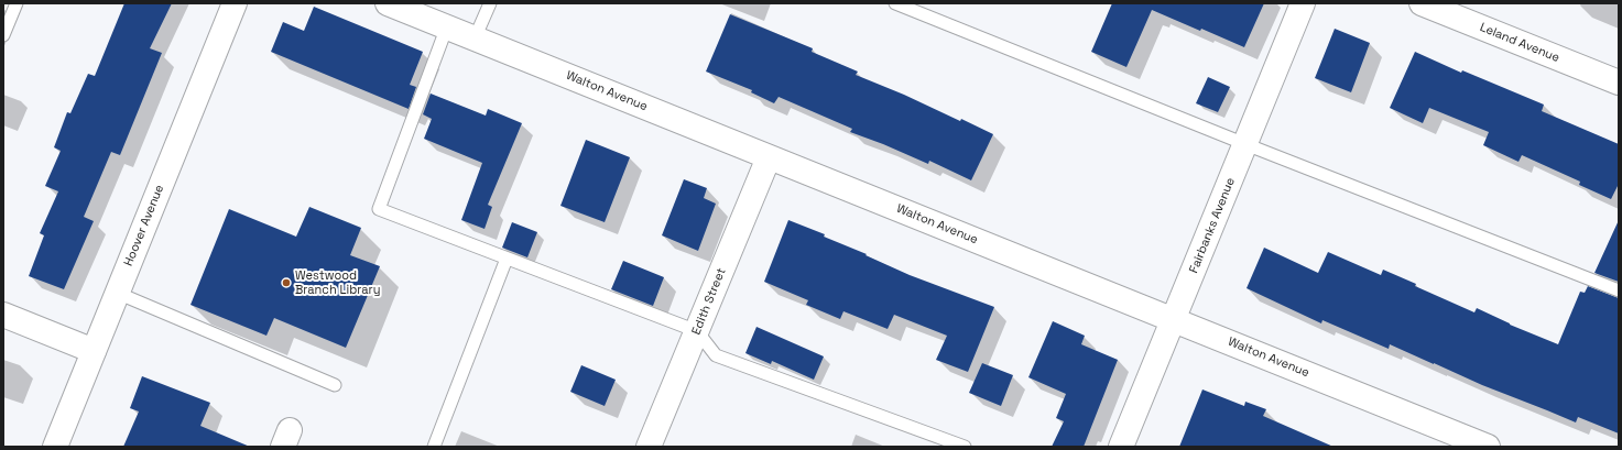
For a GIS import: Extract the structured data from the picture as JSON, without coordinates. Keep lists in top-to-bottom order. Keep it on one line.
{"streets":{"street":["Leland Avenue","Walton Avenue","Hoover Avenue","Fairbanks Avenue","Edith Street"]},"crossings":[["Walton Avenue","Fairbanks Avenue"],["Walton Avenue","Edith Street"]],"places":["Westwood Branch Library"]}
